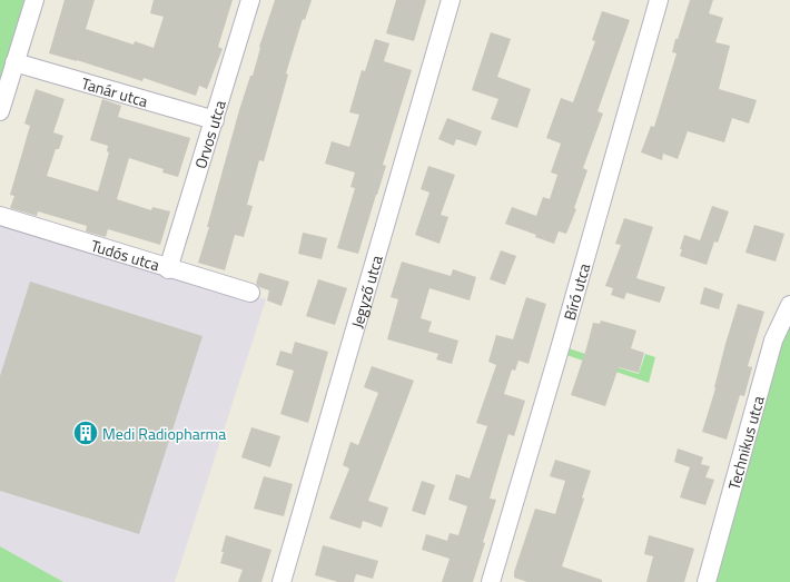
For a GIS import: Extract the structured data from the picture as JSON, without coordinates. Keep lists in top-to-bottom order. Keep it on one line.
{"streets":{"street":["Tanár utca","Orvos utca","Tudós utca","Jegyző utca","Bíró utca","Technikus utca"]},"crossings":[["Tanár utca","Orvos utca"],["Orvos utca","Tudós utca"]],"places":{"building":["Medi Radiopharma"]}}
